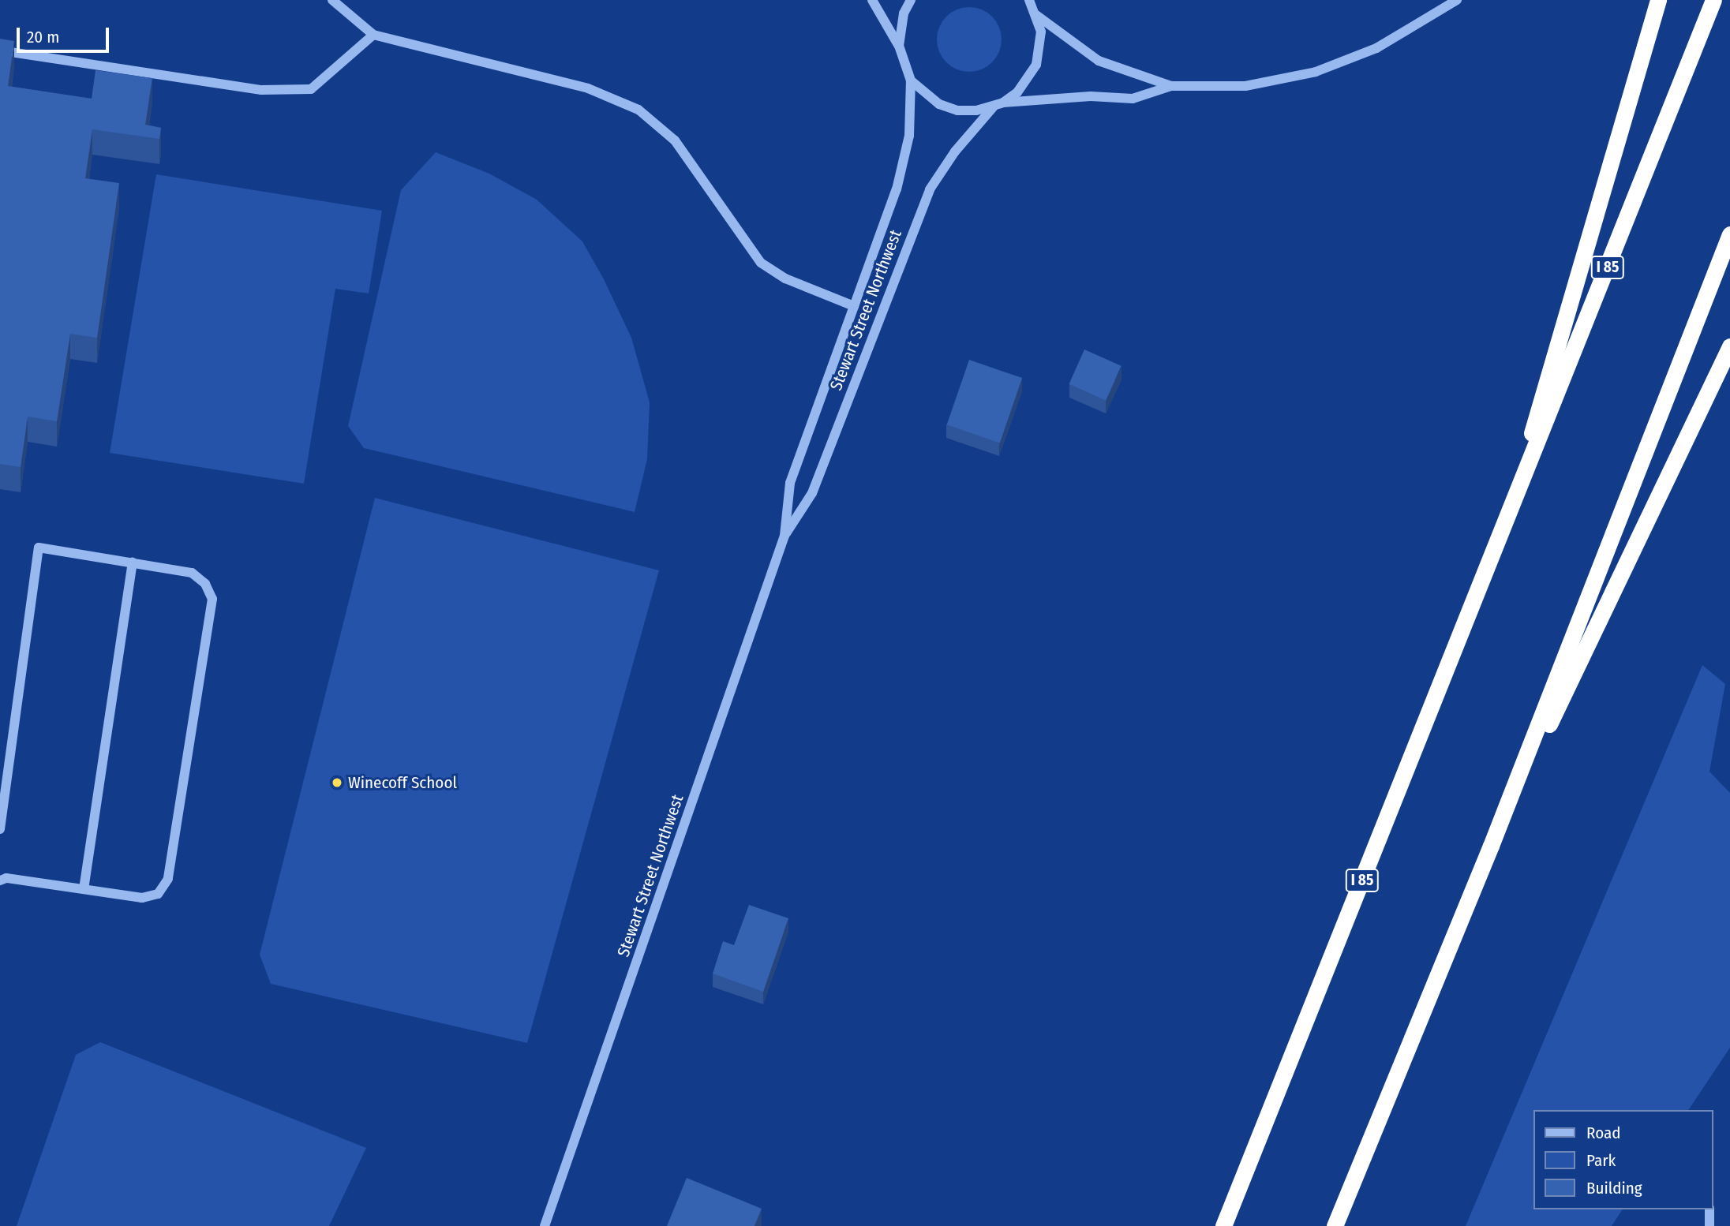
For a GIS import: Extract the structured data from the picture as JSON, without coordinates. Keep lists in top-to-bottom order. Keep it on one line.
{"streets":{"highway":["I 85"],"street":["Stewart Street Northwest"]},"places":["Winecoff School"],"legend":["Road","Park","Building"],"scale_bar":"20 m"}
